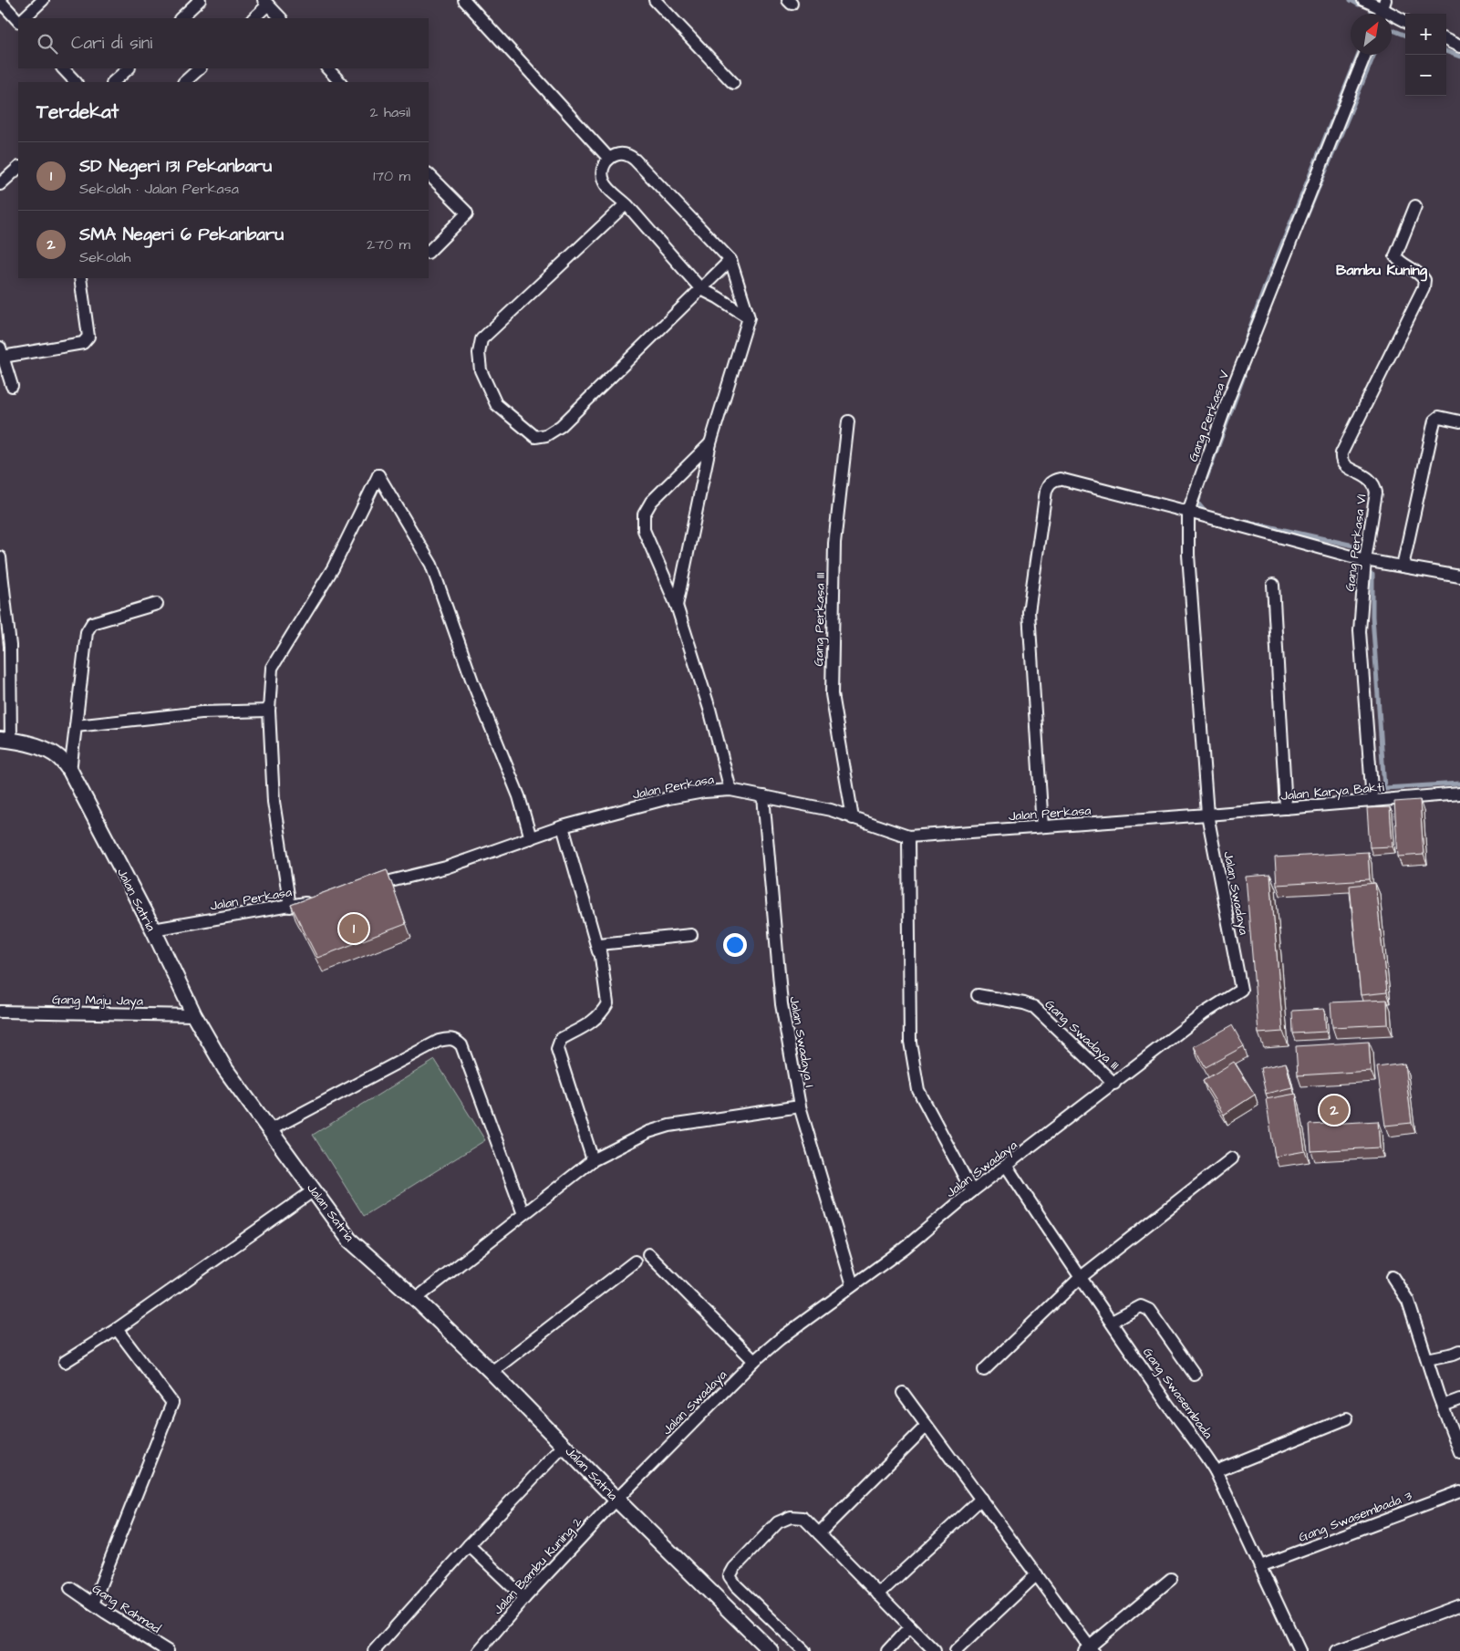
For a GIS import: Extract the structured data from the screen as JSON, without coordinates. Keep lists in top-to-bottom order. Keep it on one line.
{"streets":{"street":["Gang Perkasa V","Gang Perkasa VI","Gang Perkasa III","Jalan Perkasa","Jalan Karya Bakti","Jalan Swadaya","Jalan Satria","Gang Maju Jaya","Gang Swadaya III","Jalan Swadaya I","Gang Swasembada","Gang Swasembada 3","Jalan Bambu Kuning 2","Gang Rahmad"]},"crossings":[["Gang Perkasa V","Jalan Perkasa"],["Gang Perkasa V","Jalan Karya Bakti"],["Gang Perkasa V","Jalan Swadaya"],["Gang Perkasa VI","Jalan Karya Bakti"],["Gang Perkasa III","Jalan Perkasa"],["Jalan Perkasa","Jalan Karya Bakti"],["Jalan Perkasa","Jalan Swadaya"],["Jalan Perkasa","Jalan Satria"],["Jalan Perkasa","Jalan Swadaya I"],["Jalan Karya Bakti","Jalan Swadaya"],["Jalan Swadaya","Jalan Satria"],["Jalan Swadaya","Gang Swadaya III"],["Jalan Swadaya","Jalan Swadaya I"],["Jalan Swadaya","Gang Swasembada"],["Jalan Swadaya","Jalan Bambu Kuning 2"],["Jalan Satria","Gang Maju Jaya"],["Jalan Satria","Jalan Bambu Kuning 2"],["Gang Swasembada","Gang Swasembada 3"]],"districts":["Bambu Kuning"],"north":"top right","page":{"map_buttons":["+","−"],"search":"Cari di sini","heading":["Terdekat","2 hasil"],"list":[{"mark":"1","name":"SD Negeri 131 Pekanbaru","note":"Sekolah · Jalan Perkasa","value":"170 m"},{"mark":"2","name":"SMA Negeri 6 Pekanbaru","note":"Sekolah","value":"270 m"}],"pins":["1","2"]}}
